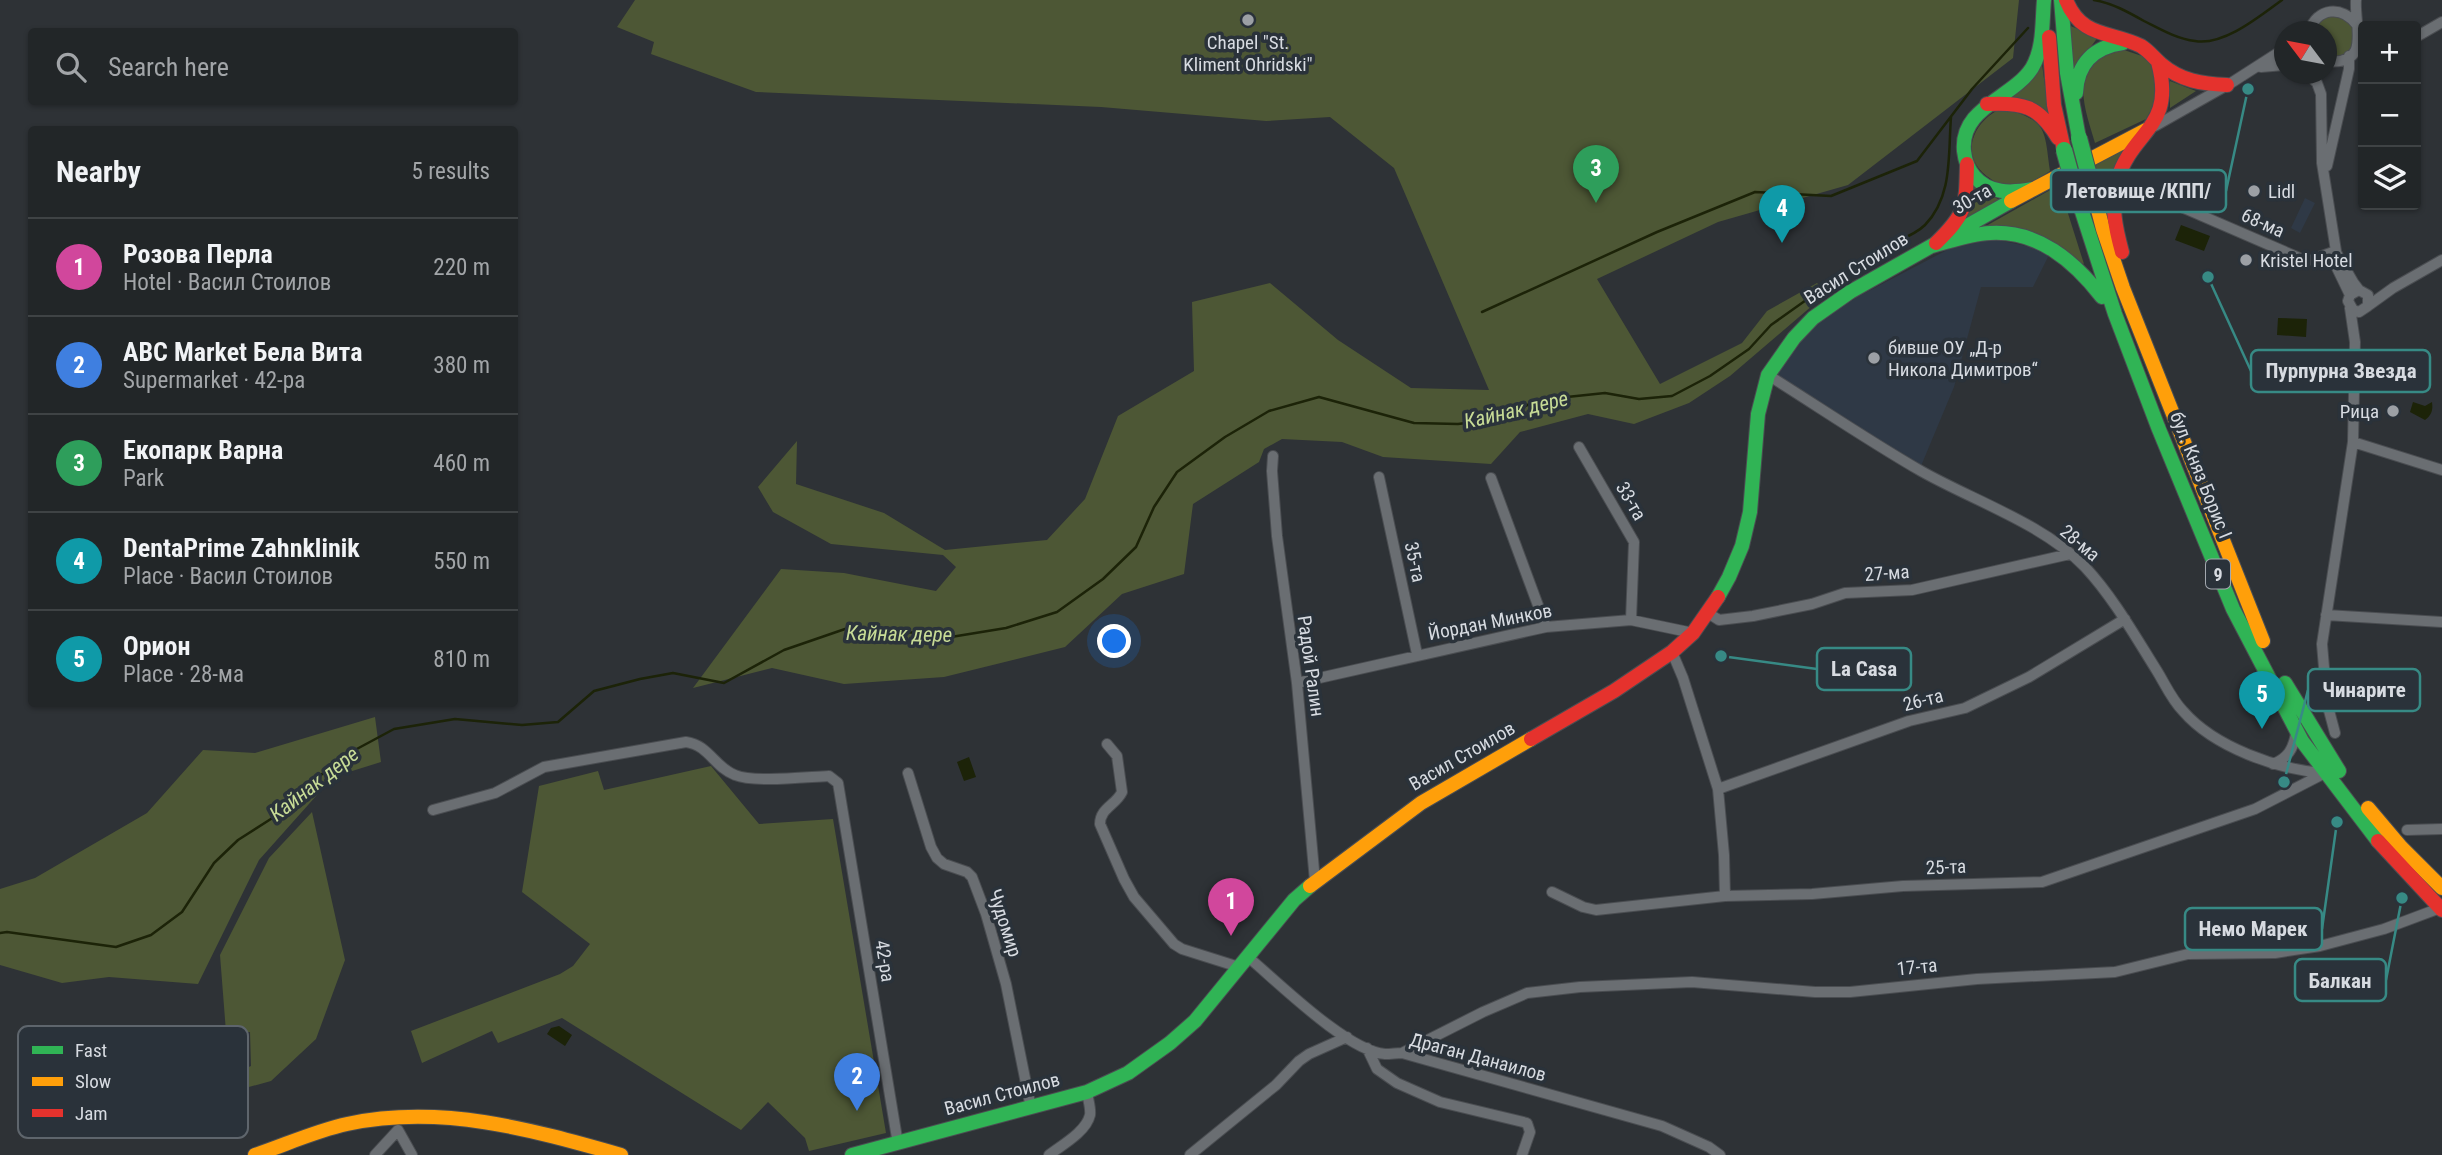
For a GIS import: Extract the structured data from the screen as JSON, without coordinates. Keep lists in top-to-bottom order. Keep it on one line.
{"streets":{"main road":["30-та","Васил Стоилов","бул. Княз Борис I","9"],"street":["68-ма","33-та","28-ма","35-та","27-ма","Йордан Минков","Радой Ралин","26-та","25-та","Чудомир","42-ра","17-та","Драган Данаилов"]},"crossings":[["30-та","Васил Стоилов"],["Васил Стоилов","28-ма"],["Васил Стоилов","27-ма"],["Васил Стоилов","Йордан Минков"],["Васил Стоилов","Радой Ралин"],["Васил Стоилов","Чудомир"],["Васил Стоилов","42-ра"],["Васил Стоилов","Драган Данаилов"],["бул. Княз Борис I","28-ма"],["бул. Княз Борис I","25-та"],["бул. Княз Борис I","17-та"],["33-та","Йордан Минков"],["28-ма","27-ма"],["28-ма","26-та"],["28-ма","25-та"],["35-та","Йордан Минков"],["Йордан Минков","Радой Ралин"],["17-та","Драган Данаилов"]],"water":["Кайнак дере"],"places":["Chapel \"St. Kliment Ohridski\"","Летовище /КПП/","Lidl","Kristel Hotel","Пурпурна Звезда","бивше ОУ „Д-р Никола Димитров“","Рица","La Casa","Чинарите","Немо Марек","Балкан"],"legend":["Fast","Slow","Jam"],"north":"top left","page":{"map_buttons":["+","−"],"search":"Search here","heading":["Nearby","5 results"],"pins":["3","4","5","1","2"],"list":[{"mark":"1","name":"Розова Перла","note":"Hotel · Васил Стоилов","value":"220 m"},{"mark":"2","name":"ABC Market Бела Вита","note":"Supermarket · 42-ра","value":"380 m"},{"mark":"3","name":"Екопарк Варна","note":"Park","value":"460 m"},{"mark":"4","name":"DentaPrime Zahnklinik","note":"Place · Васил Стоилов","value":"550 m"},{"mark":"5","name":"Орион","note":"Place · 28-ма","value":"810 m"}]}}
